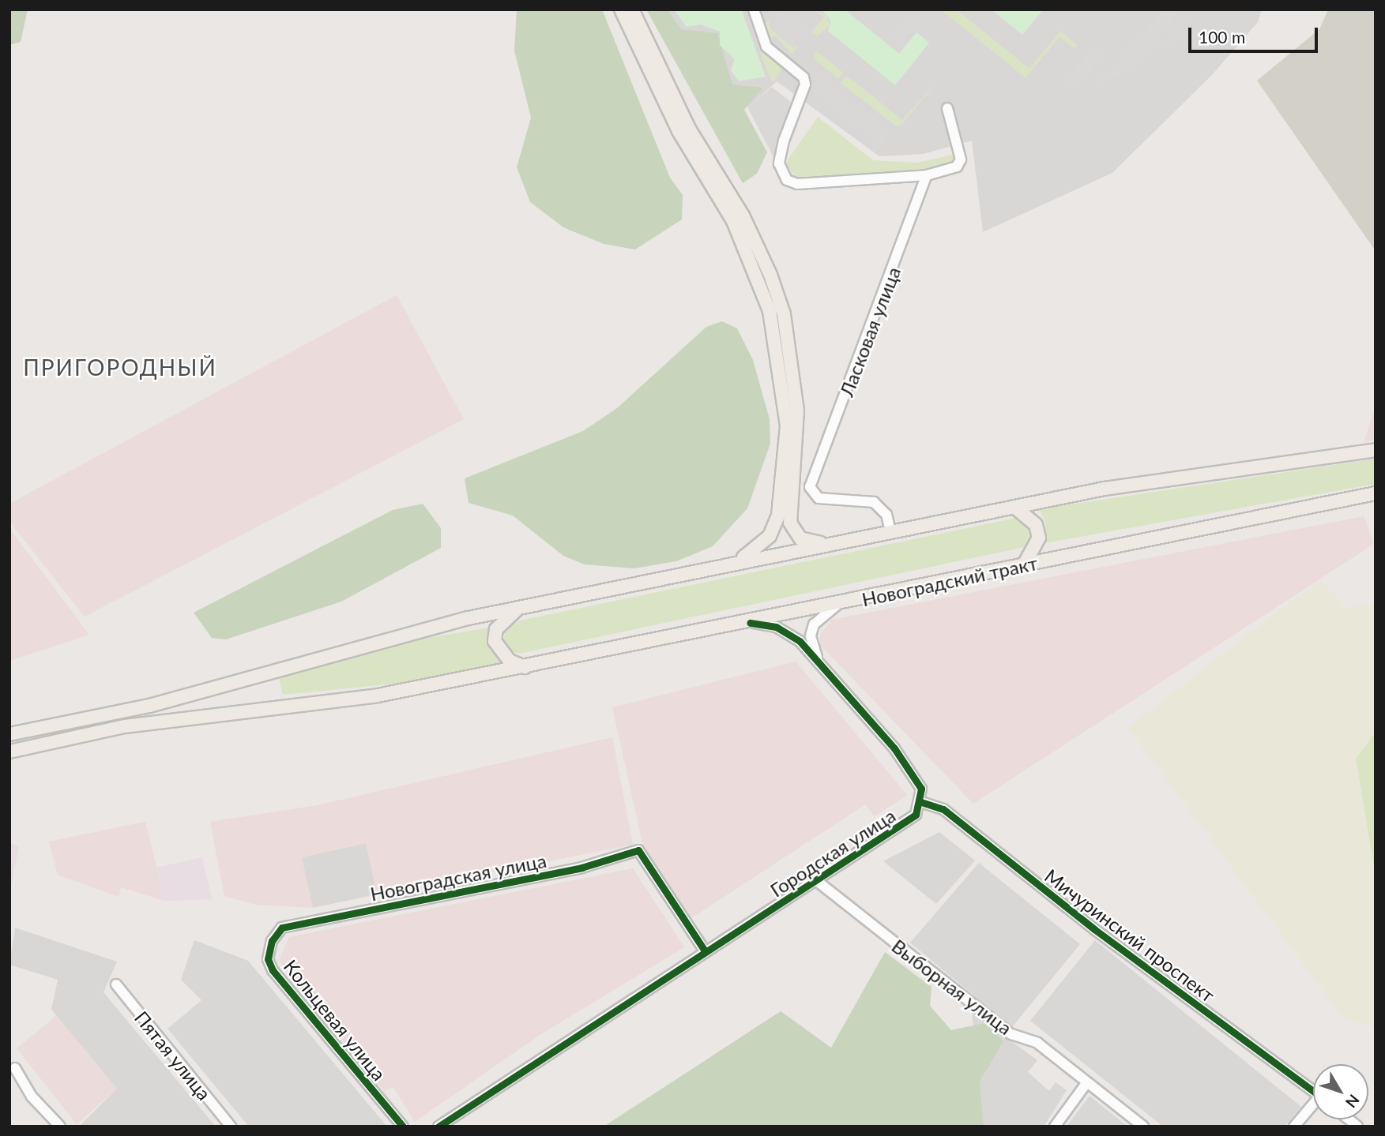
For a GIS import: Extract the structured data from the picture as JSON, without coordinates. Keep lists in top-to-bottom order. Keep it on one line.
{"streets":{"main road":["Новоградский тракт"],"street":["Ласковая улица","Городская улица","Новоградская улица","Мичуринский проспект","Выборная улица","Кольцевая улица","Пятая улица"]},"crossings":[["Городская улица","Новоградская улица"],["Городская улица","Мичуринский проспект"],["Городская улица","Выборная улица"],["Новоградская улица","Кольцевая улица"]],"districts":["ПРИГОРОДНЫЙ"],"scale_bar":"100 m","north":"bottom right"}
